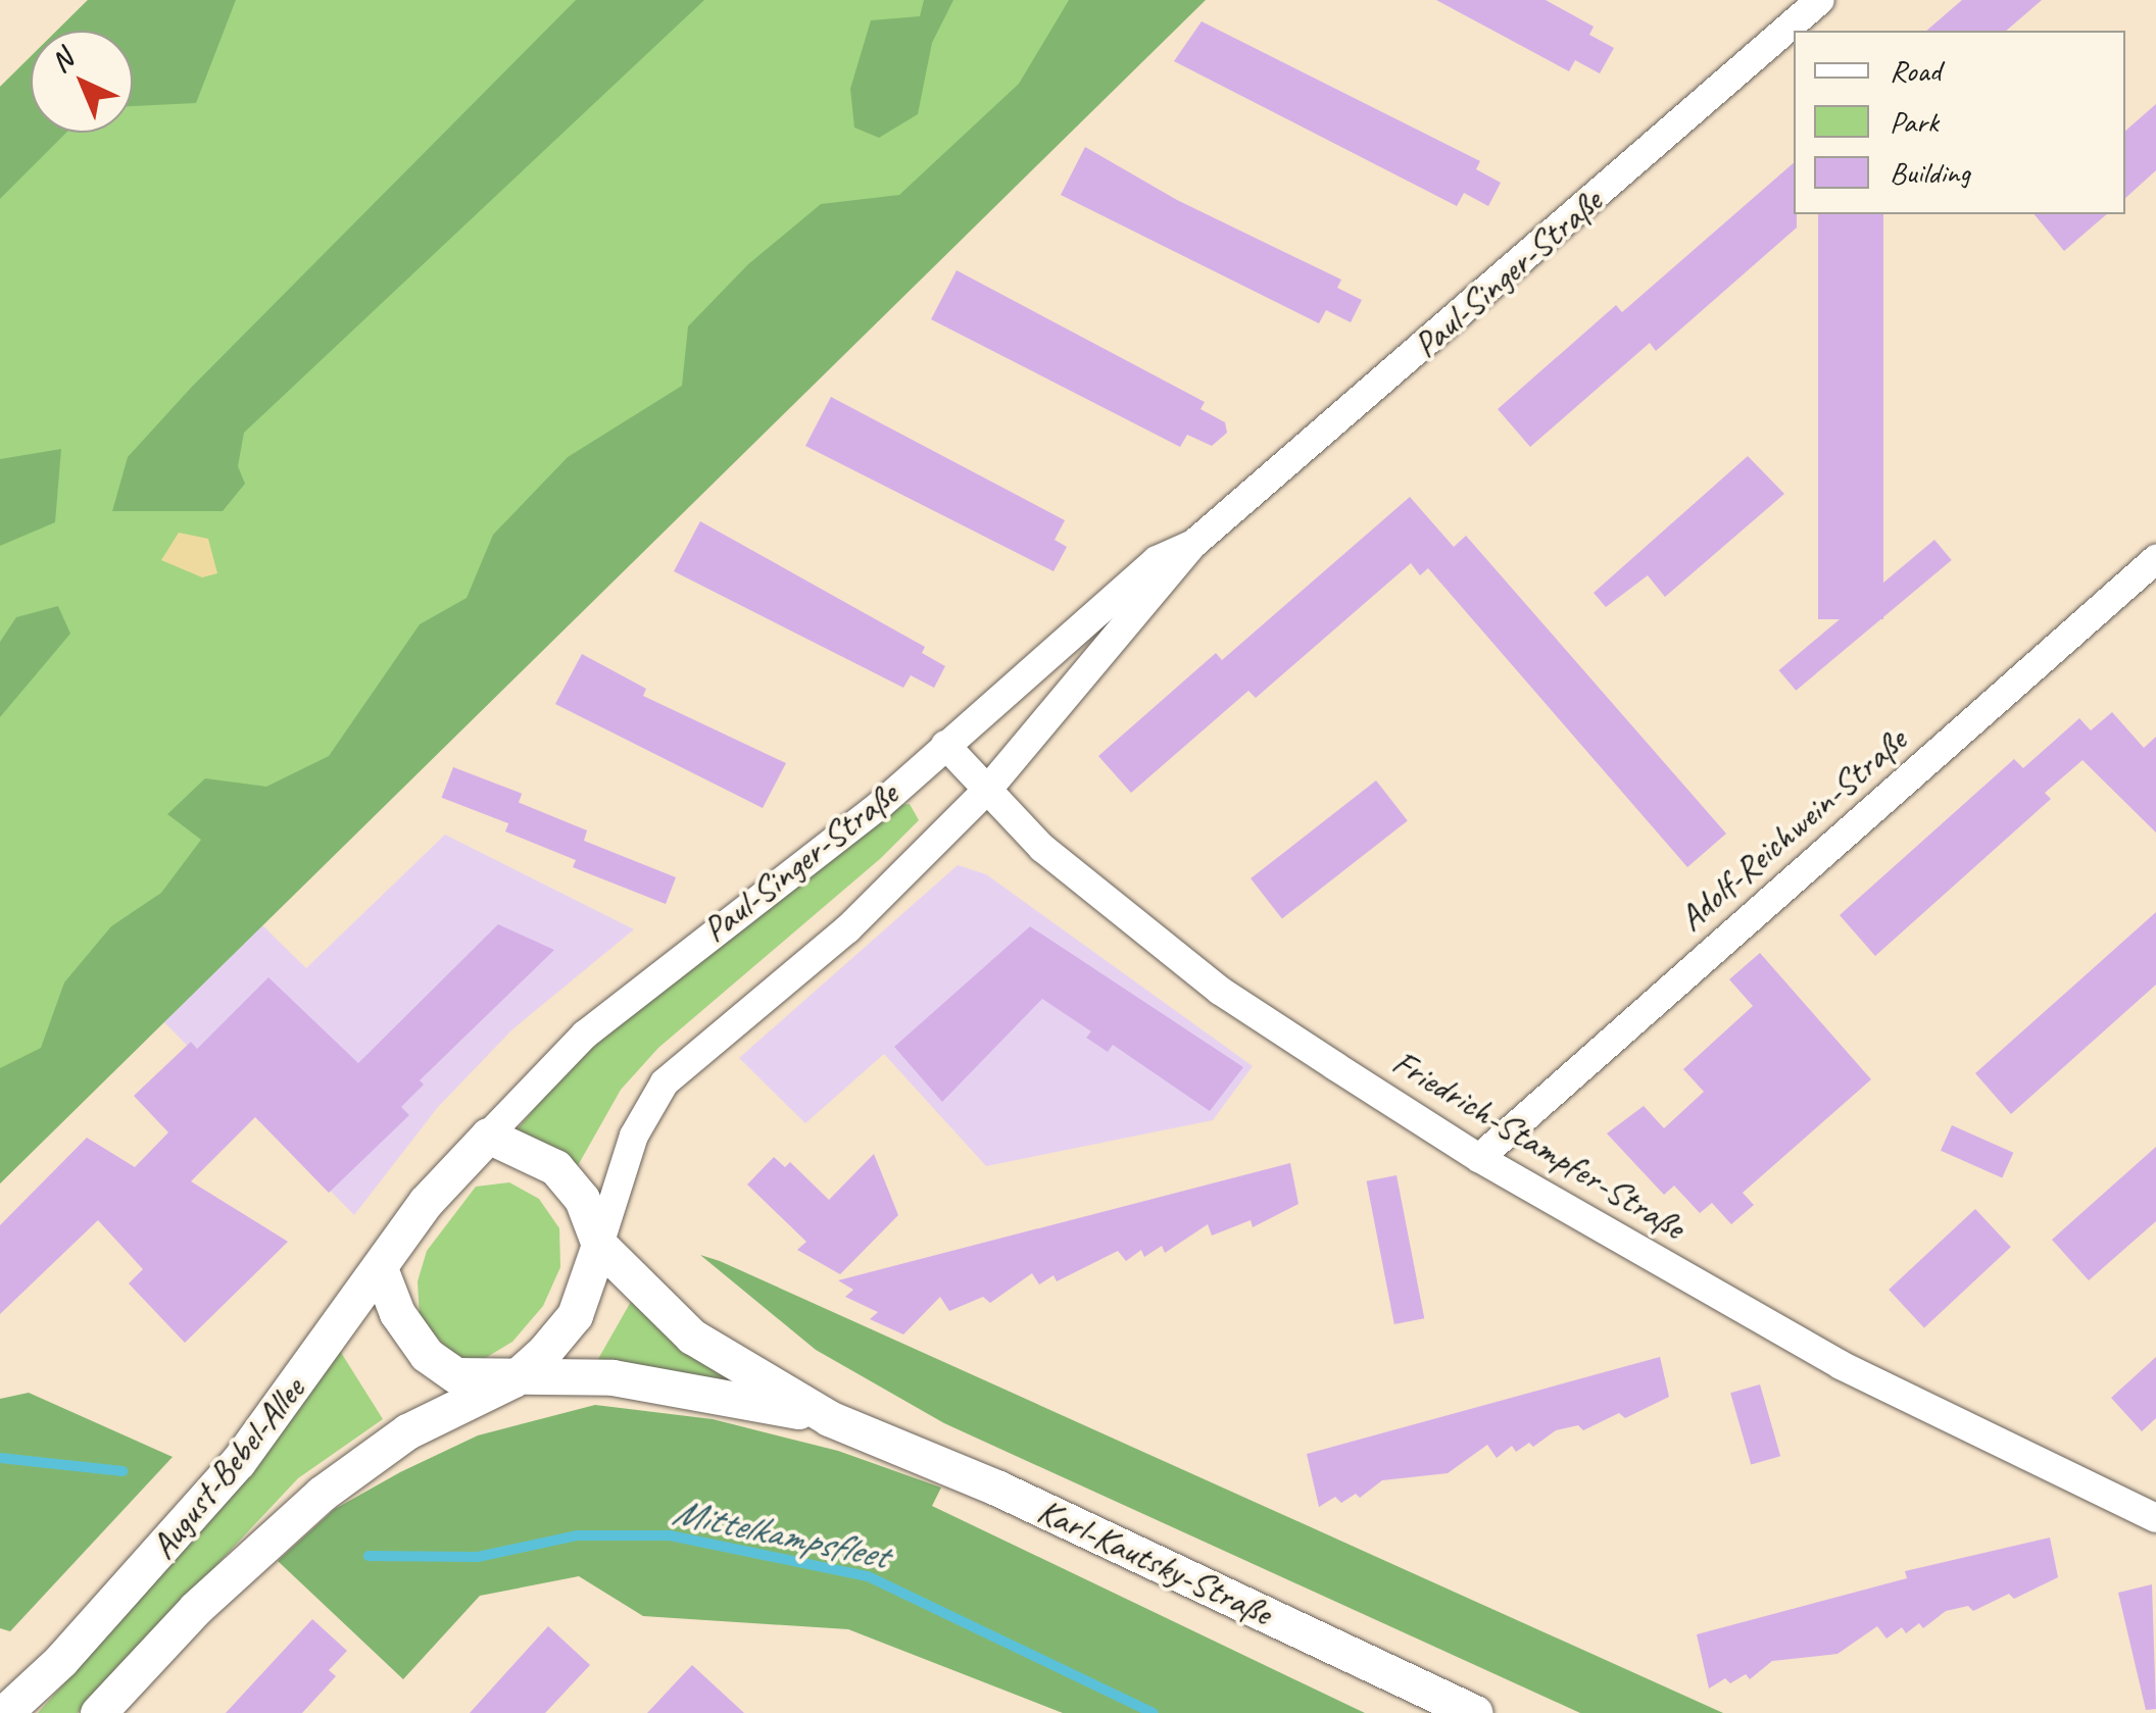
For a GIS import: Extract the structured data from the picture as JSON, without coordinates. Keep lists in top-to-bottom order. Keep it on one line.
{"streets":{"street":["Paul-Singer-Straße","Adolf-Reichwein-Straße","Friedrich-Stampfer-Straße","August-Bebel-Allee","Karl-Kautsky-Straße"]},"crossings":[["Paul-Singer-Straße","Friedrich-Stampfer-Straße"],["Paul-Singer-Straße","August-Bebel-Allee"],["Paul-Singer-Straße","Karl-Kautsky-Straße"],["Adolf-Reichwein-Straße","Friedrich-Stampfer-Straße"],["August-Bebel-Allee","Karl-Kautsky-Straße"]],"water":["Mittelkampsfleet"],"legend":["Road","Park","Building"],"north":"top left"}
